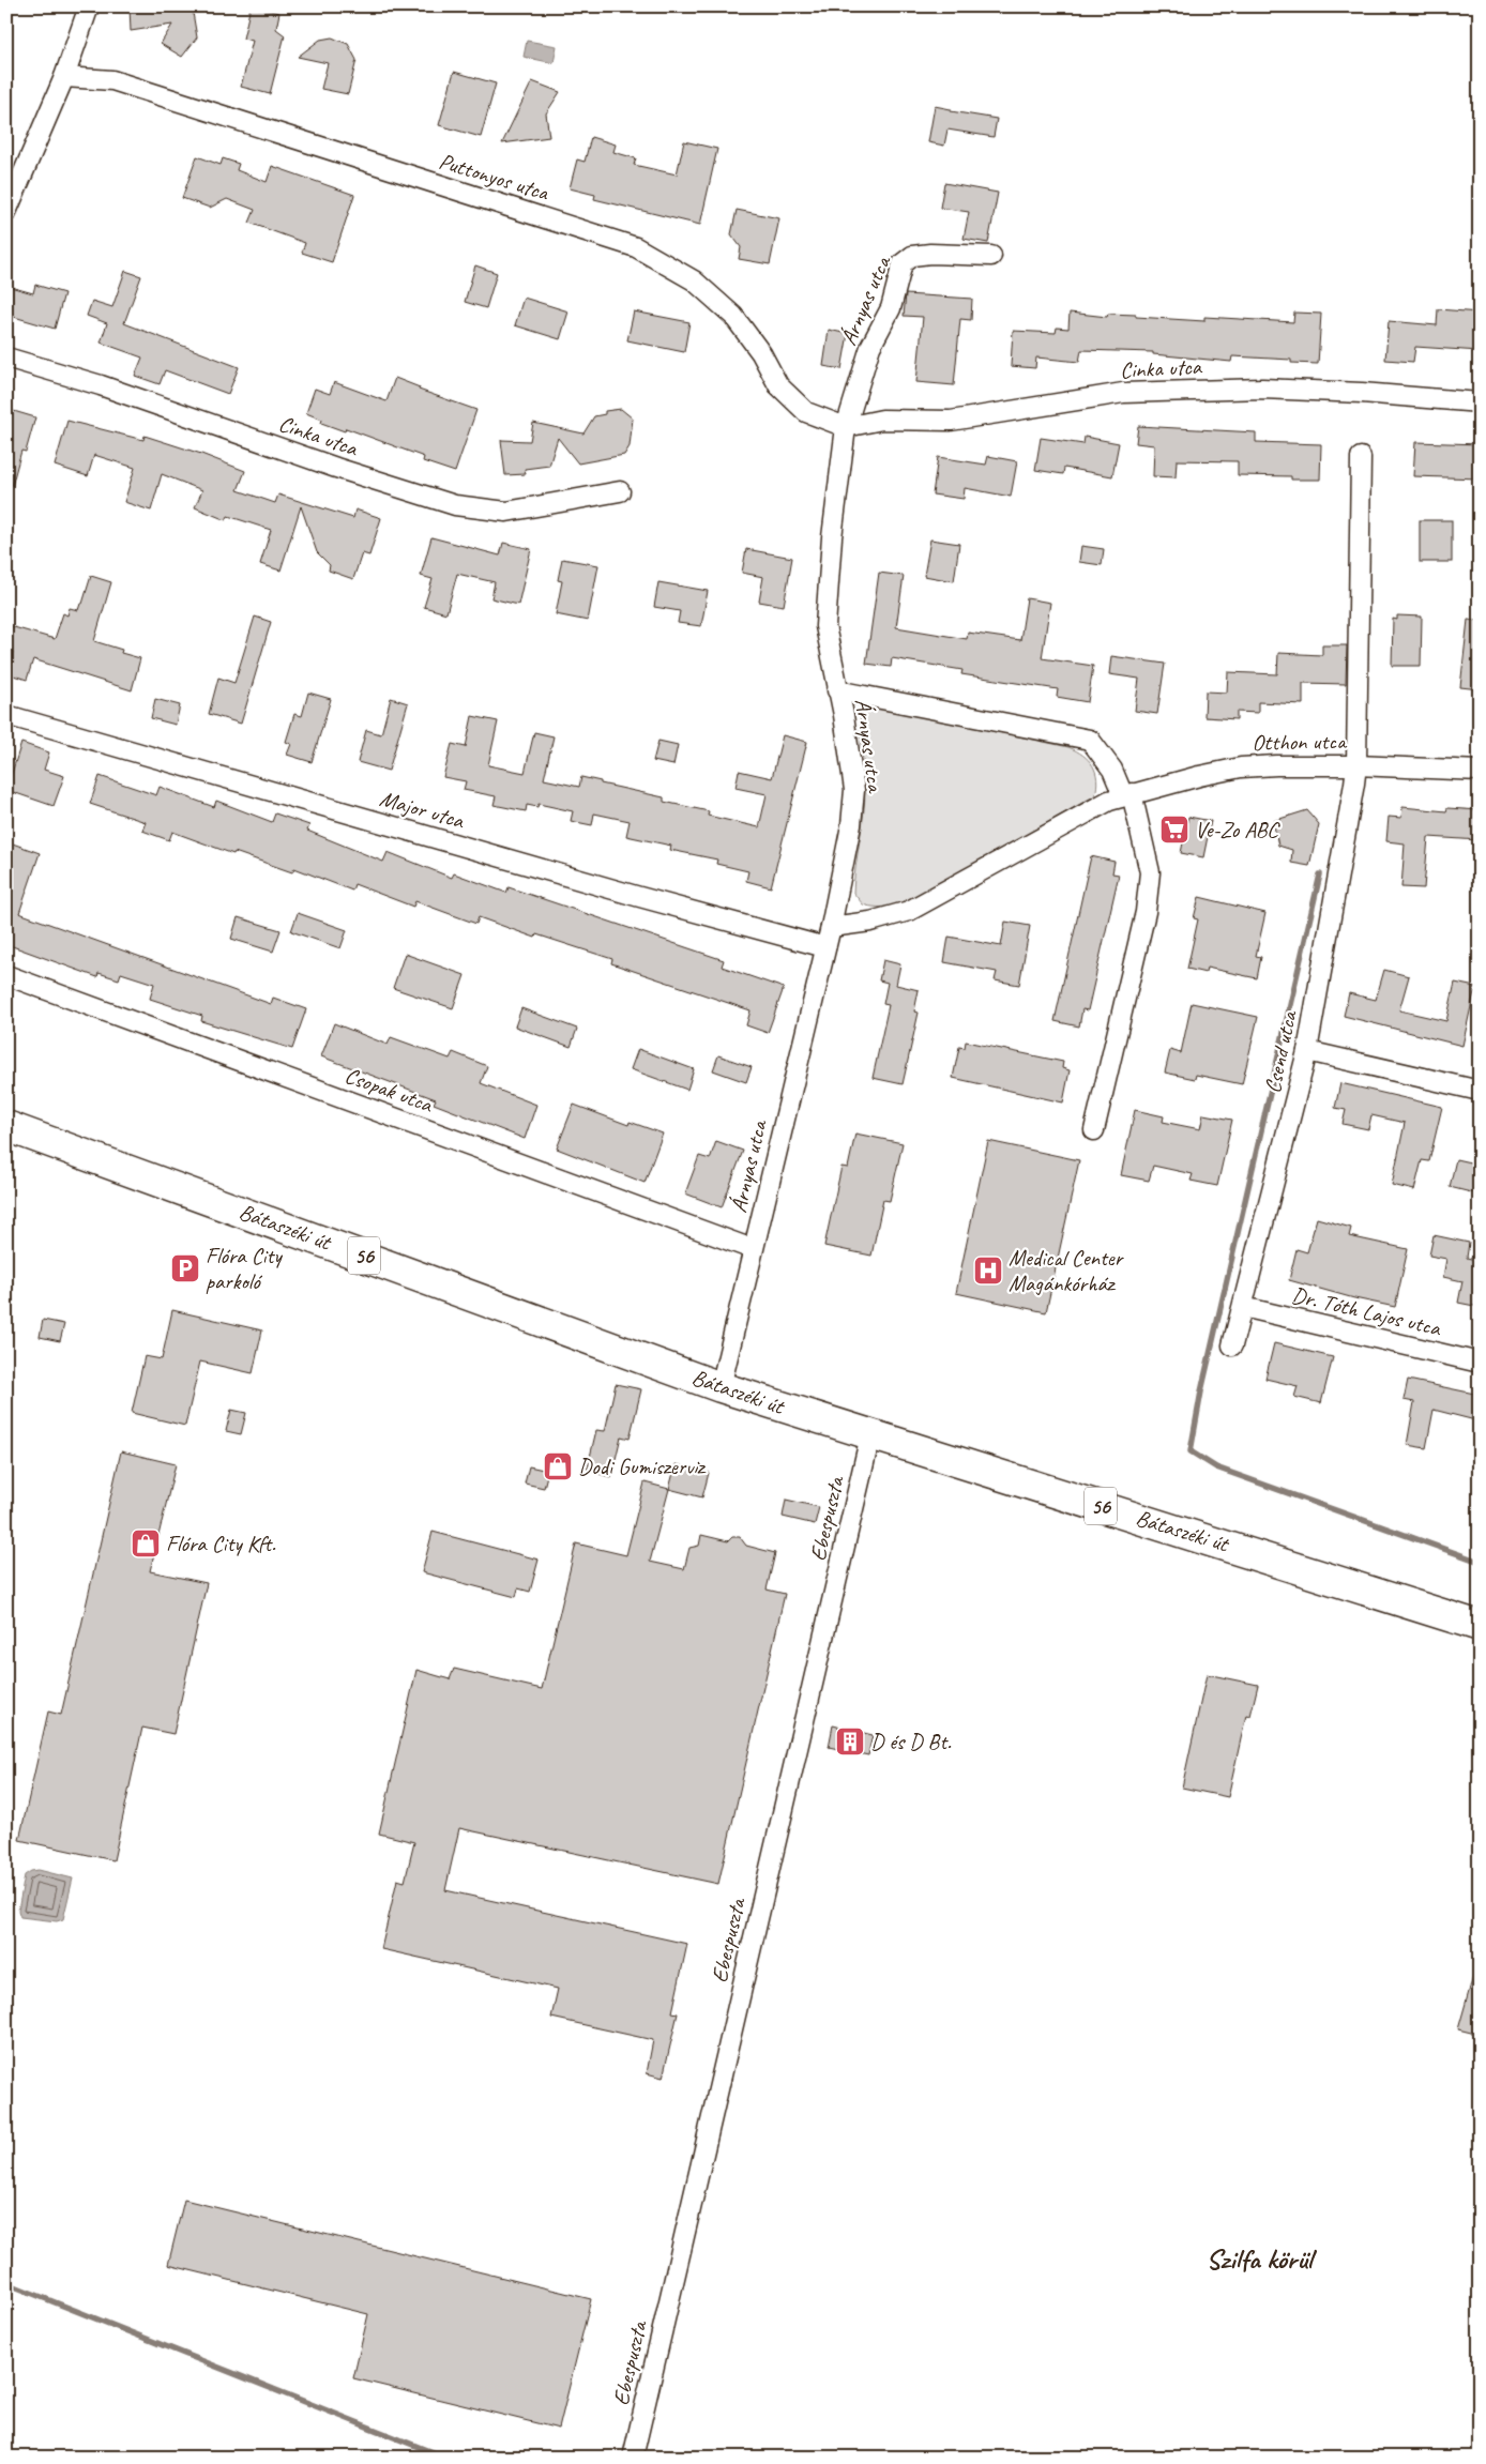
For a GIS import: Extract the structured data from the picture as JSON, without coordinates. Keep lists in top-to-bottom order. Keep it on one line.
{"streets":{"main road":["Bátaszéki út","56"],"street":["Puttonyos utca","Árnyas utca","Cinka utca","Otthon utca","Major utca","Csend utca","Csopak utca","Dr. Tóth Lajos utca","Ebespuszta"]},"crossings":[["Puttonyos utca","Árnyas utca"],["Puttonyos utca","Cinka utca"],["Árnyas utca","Cinka utca"],["Árnyas utca","Otthon utca"],["Árnyas utca","Major utca"],["Árnyas utca","Csopak utca"],["Árnyas utca","Bátaszéki út"],["Otthon utca","Csend utca"],["Csend utca","Dr. Tóth Lajos utca"],["Bátaszéki út","Ebespuszta"]],"districts":["Szilfa körül"],"places":{"supermarket":["Ve-Zo ABC"],"parking":["Flóra City parkoló"],"hospital":["Medical Center Magánkórház"],"shop":["Dodi Gumiszerviz","Flóra City Kft."],"building":["D és D Bt."]}}
